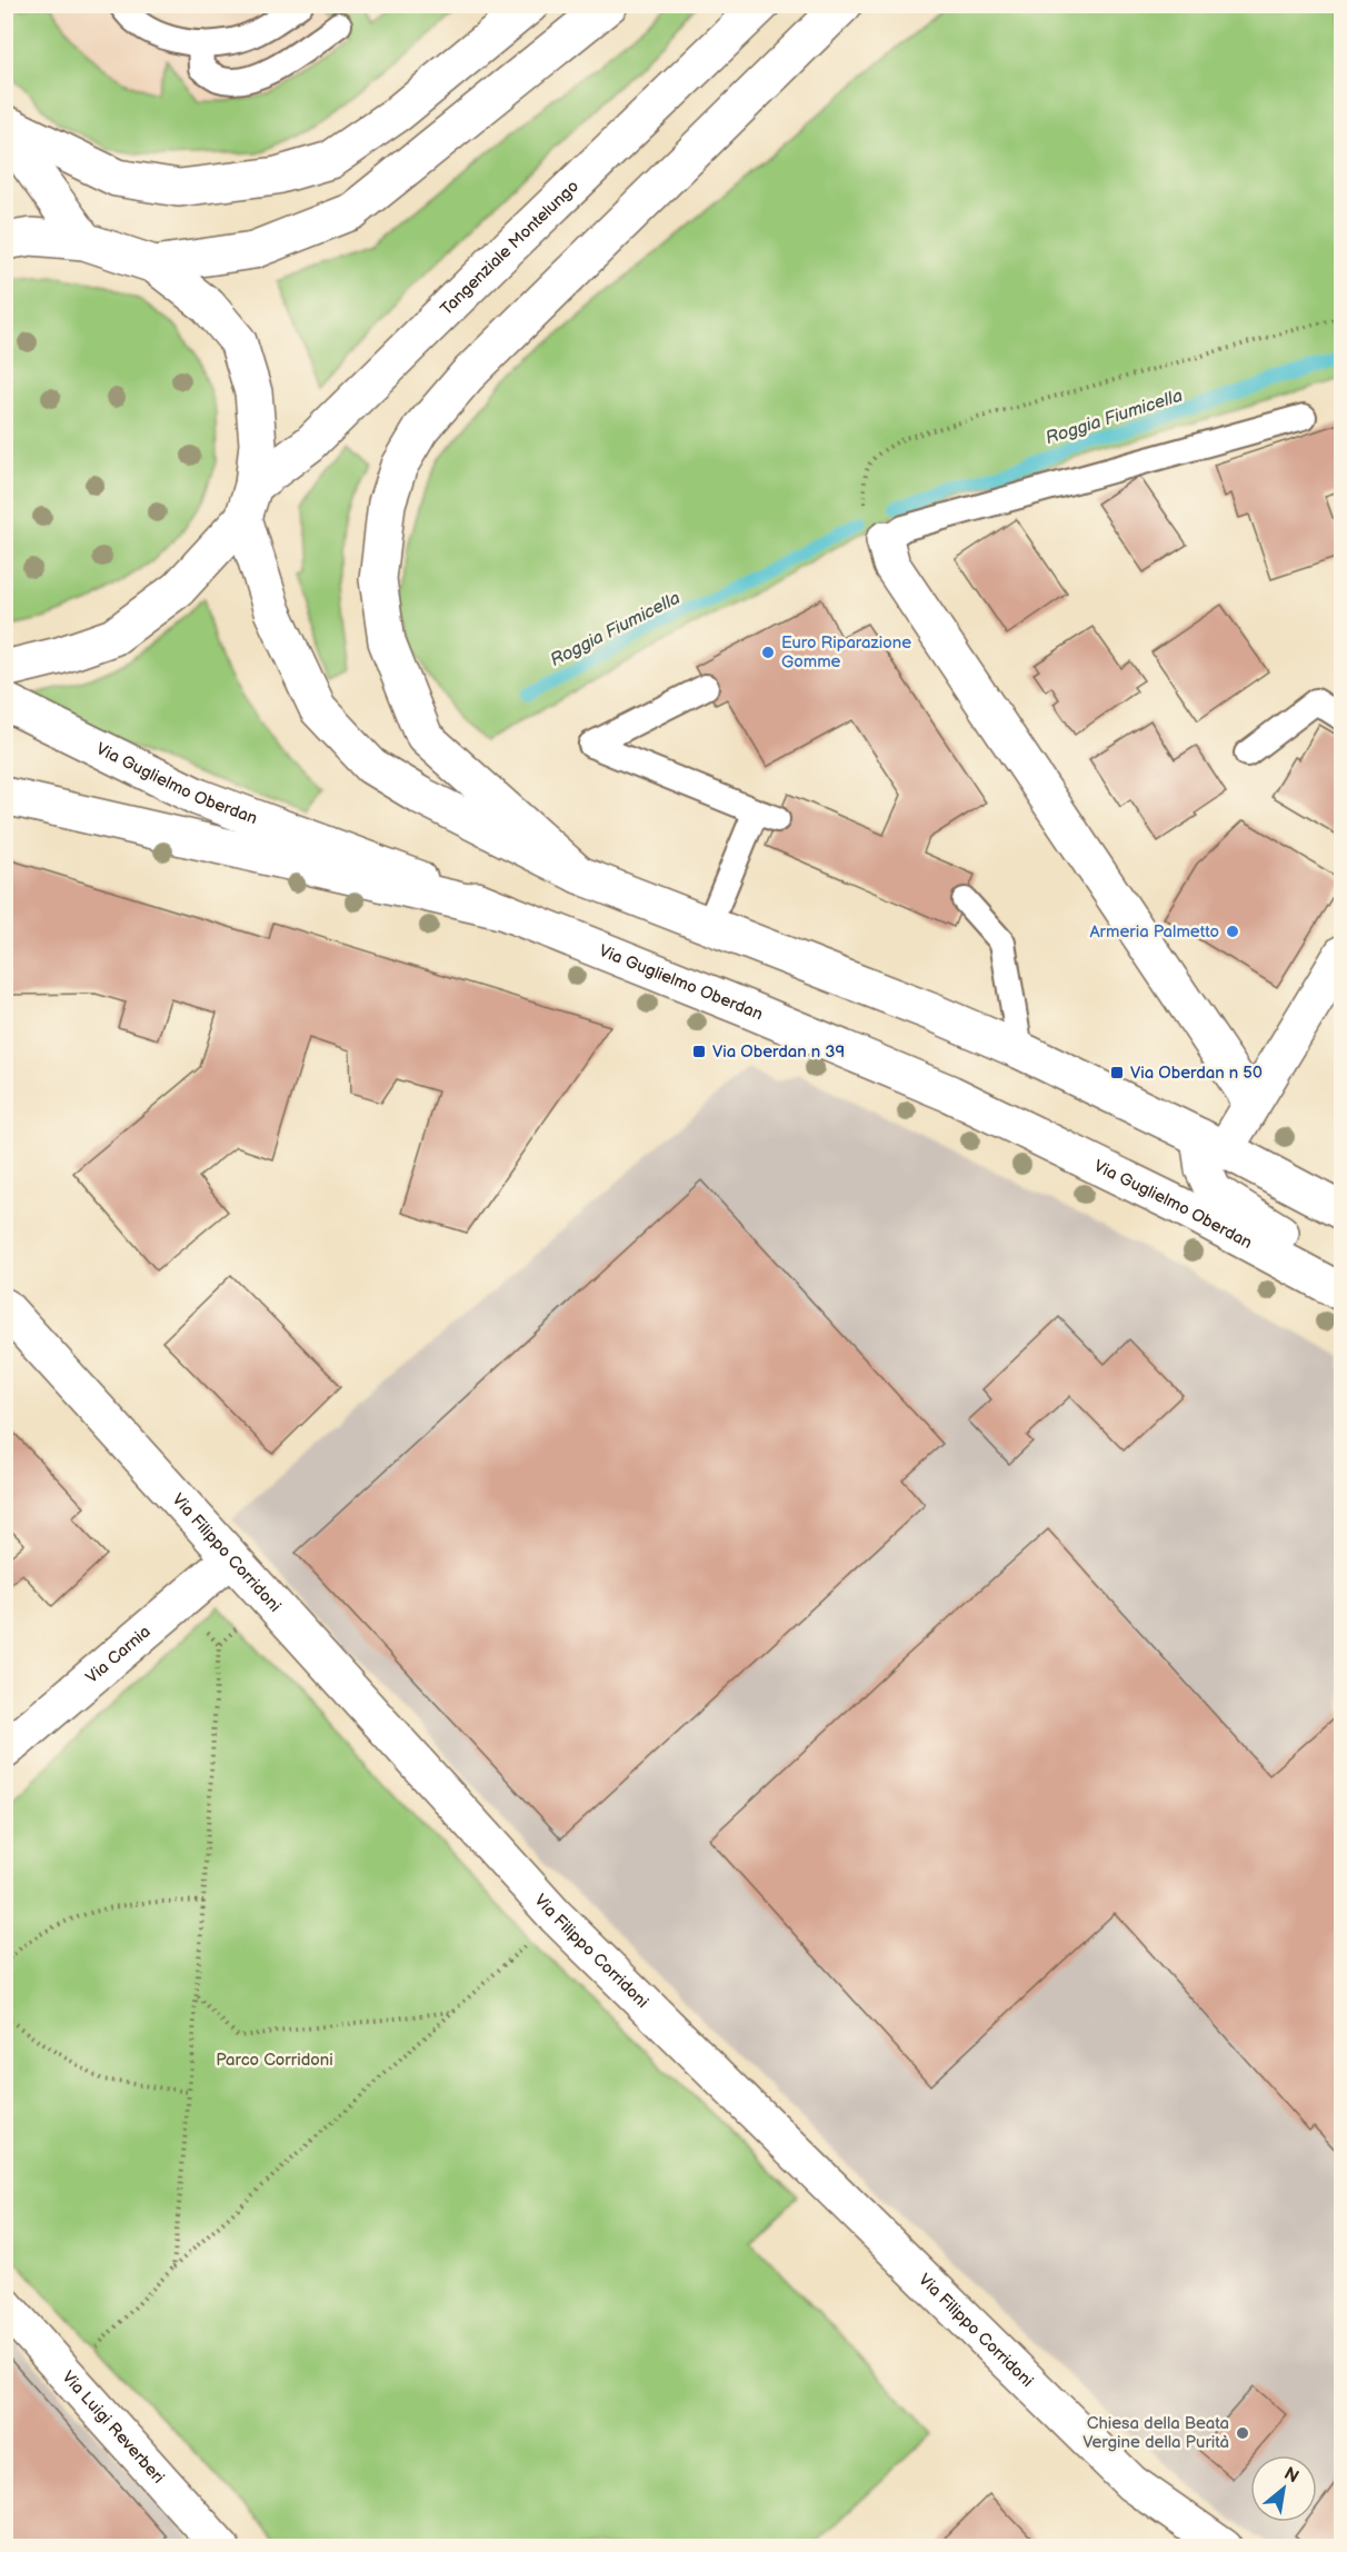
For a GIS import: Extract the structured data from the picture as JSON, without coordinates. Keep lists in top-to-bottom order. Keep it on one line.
{"streets":{"main road":["Tangenziale Montelungo","Via Guglielmo Oberdan","Via Filippo Corridoni","Via Carnia","Via Luigi Reverberi"]},"crossings":[["Via Filippo Corridoni","Via Carnia"]],"water":["Roggia Fiumicella"],"parks":["Parco Corridoni"],"places":{"other":["Euro Riparazione Gomme","Armeria Palmetto","Chiesa della Beata Vergine della Purità"],"transit":["Via Oberdan n 39","Via Oberdan n 50"]},"north":"top right"}
